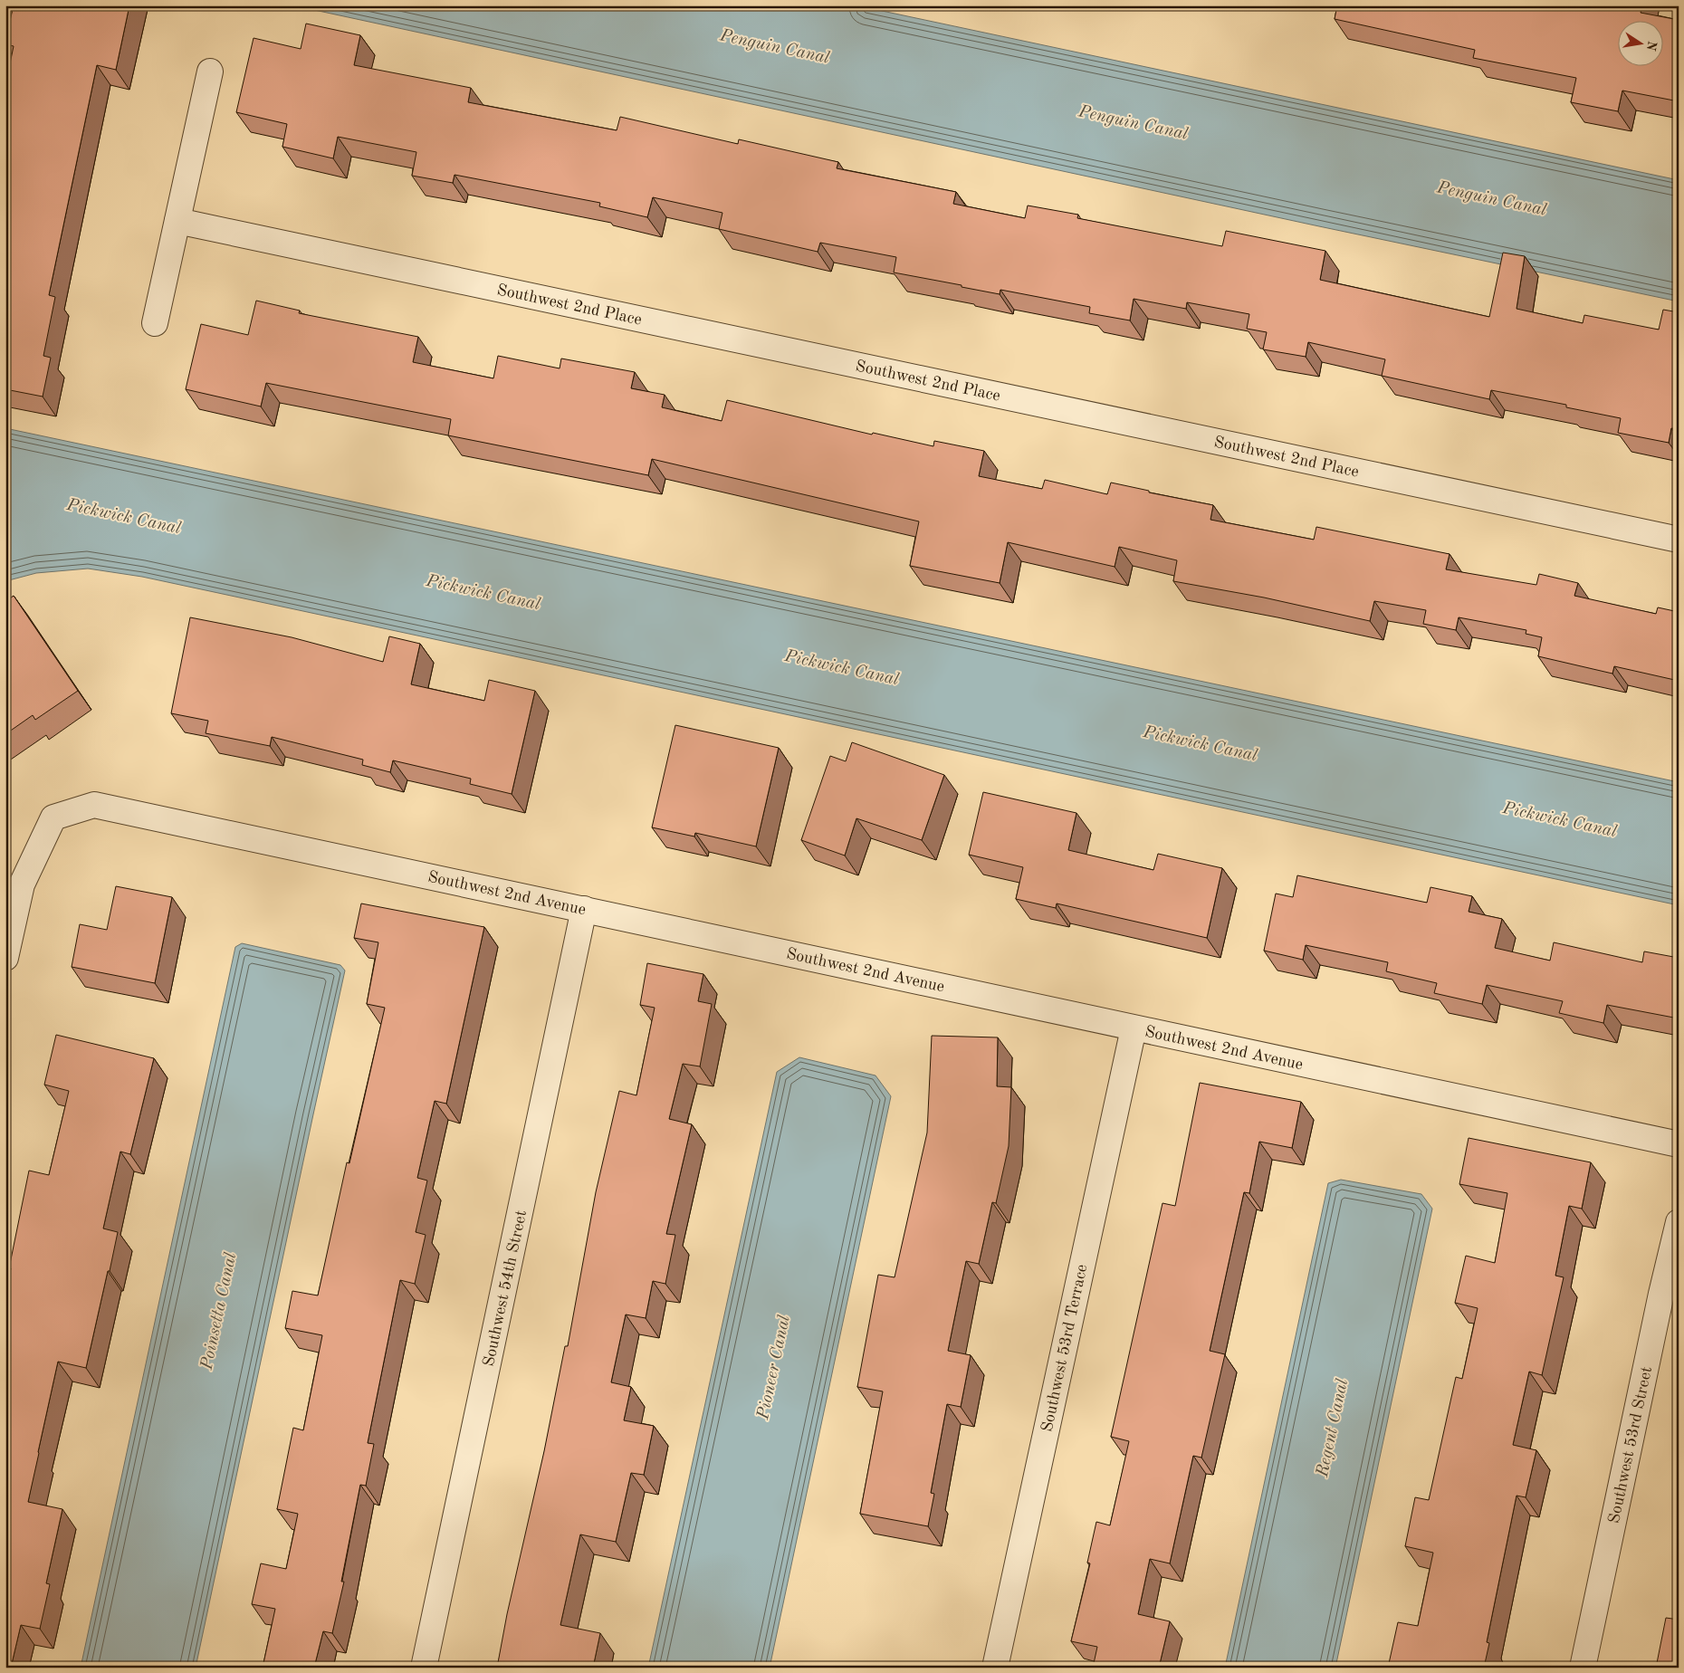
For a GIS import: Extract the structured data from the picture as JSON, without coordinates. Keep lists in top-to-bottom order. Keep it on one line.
{"streets":{"street":["Southwest 2nd Place","Southwest 2nd Avenue","Southwest 54th Street","Southwest 53rd Terrace","Southwest 53rd Street"]},"crossings":[["Southwest 2nd Avenue","Southwest 54th Street"],["Southwest 2nd Avenue","Southwest 53rd Terrace"]],"water":["Penguin Canal","Pickwick Canal","Poinsetta Canal","Pioneer Canal","Regent Canal"],"north":"right"}
